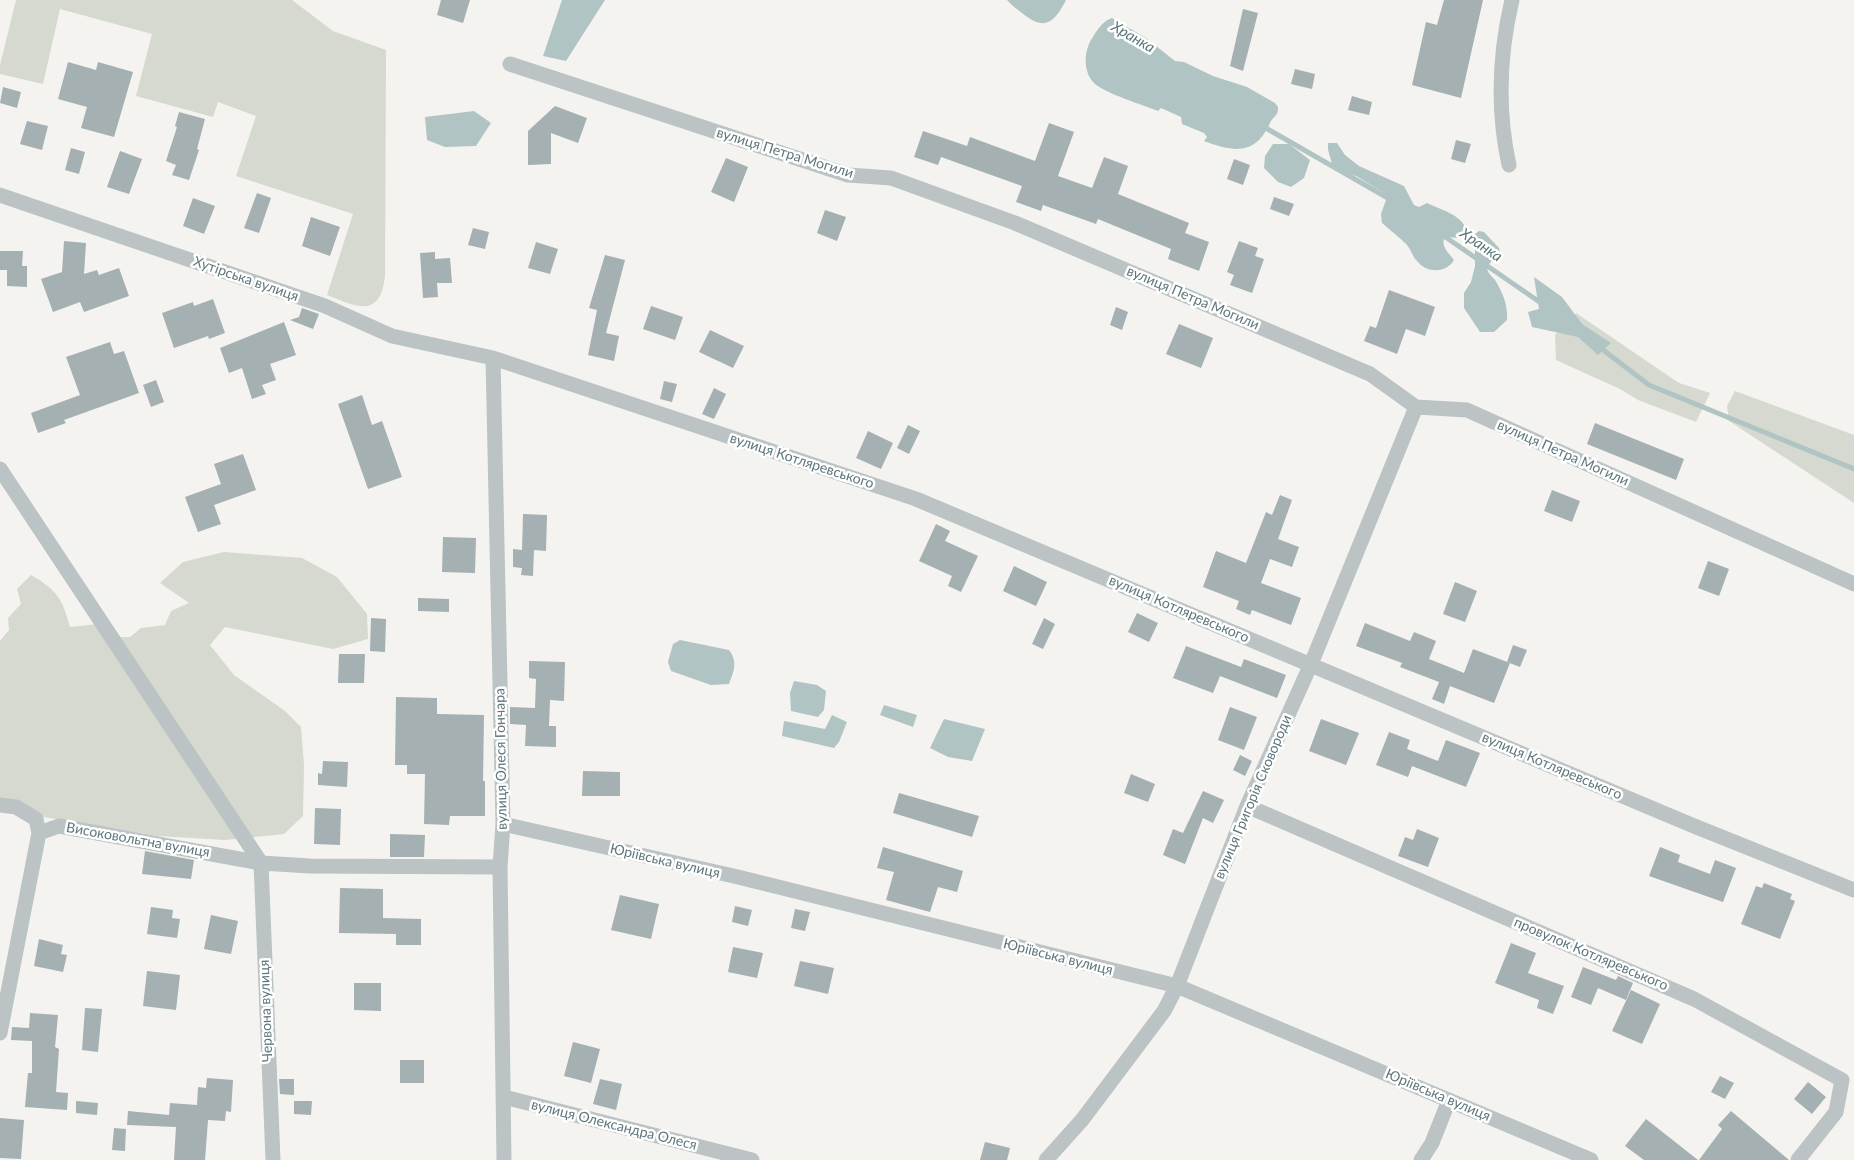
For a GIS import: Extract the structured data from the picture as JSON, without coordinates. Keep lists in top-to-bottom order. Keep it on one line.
{"streets":{"street":["вулиця Петра Могили","Хутірська вулиця","вулиця Котляревського","вулиця Олеся Гончара","вулиця Григорія Сковороди","Високовольтна вулиця","Юріївська вулиця","провулок Котляревського","Червона вулиця","вулиця Олександра Олеся"]},"crossings":[["вулиця Петра Могили","вулиця Григорія Сковороди"],["Хутірська вулиця","вулиця Котляревського"],["Хутірська вулиця","вулиця Олеся Гончара"],["вулиця Котляревського","вулиця Олеся Гончара"],["вулиця Котляревського","вулиця Григорія Сковороди"],["вулиця Олеся Гончара","Високовольтна вулиця"],["вулиця Олеся Гончара","Юріївська вулиця"],["вулиця Олеся Гончара","вулиця Олександра Олеся"],["вулиця Григорія Сковороди","Юріївська вулиця"],["вулиця Григорія Сковороди","провулок Котляревського"],["Високовольтна вулиця","Червона вулиця"]],"water":["Хранка"]}
